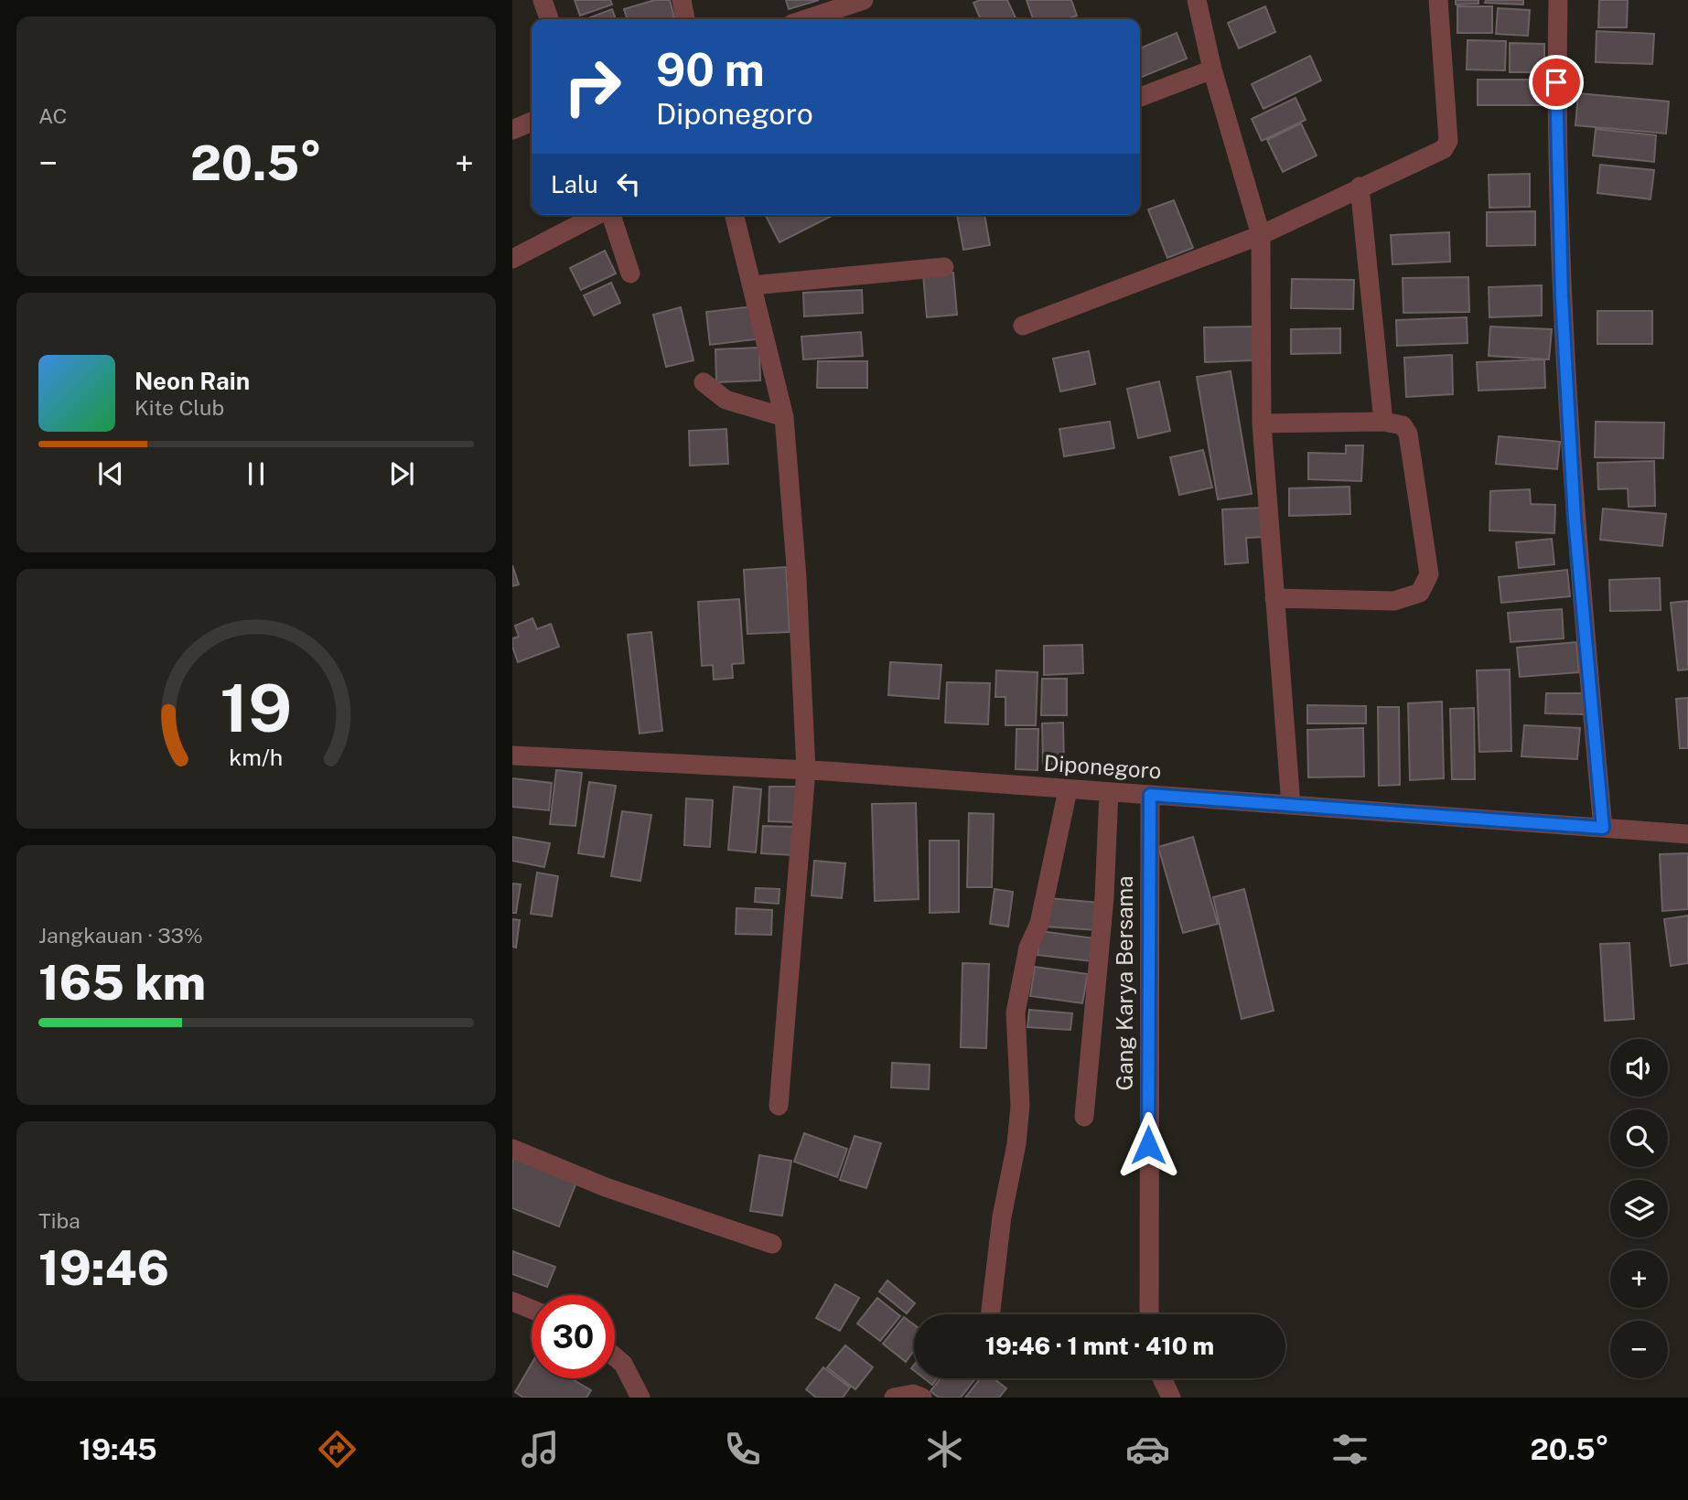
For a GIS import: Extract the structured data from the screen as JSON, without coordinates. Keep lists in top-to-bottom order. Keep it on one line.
{"streets":{"street":["Diponegoro","Gang Karya Bersama"]},"crossings":[["Diponegoro","Gang Karya Bersama"]],"page":{"tile":["AC",["Jangkauan · 33%","165 km"],["Tiba","19:46"]],"turn":["90 m","Diponegoro"],"heat":["−","20.5°","+"],"then":"Lalu","song":["Neon Rain","Kite Club"],"map_buttons":["+","−"],"limit":"30","trip":"19:46 · 1 mnt · 410 m","tabs":["19:45","20.5°"],"gauge":["19","km/h"]}}
